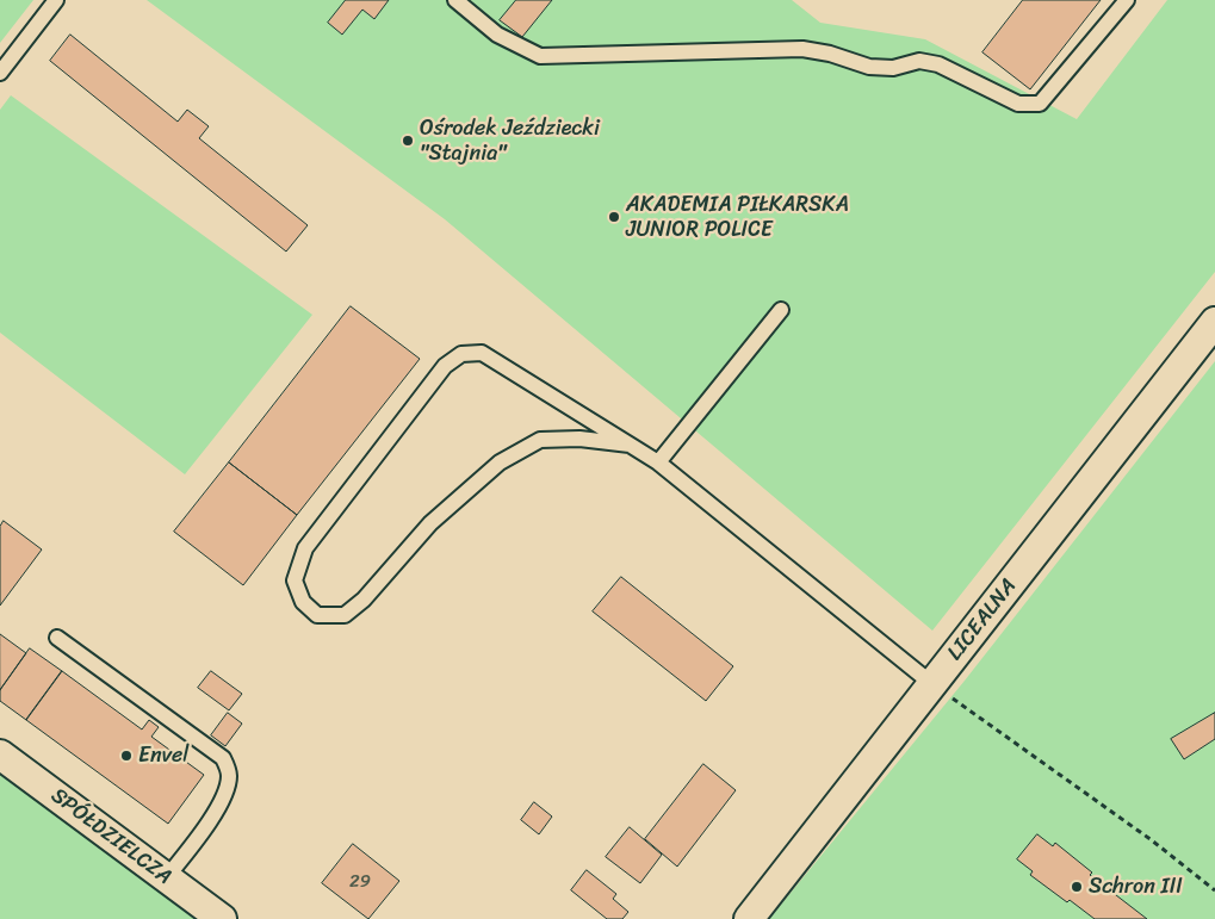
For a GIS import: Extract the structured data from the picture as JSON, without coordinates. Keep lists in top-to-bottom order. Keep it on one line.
{"streets":{"street":["LICEALNA","SPÓŁDZIELCZA"]},"places":["Ośrodek Jeździecki \"Stajnia\"","AKADEMIA PIŁKARSKA JUNIOR POLICE","Envel","Schron III"],"house_numbers":["29"]}
